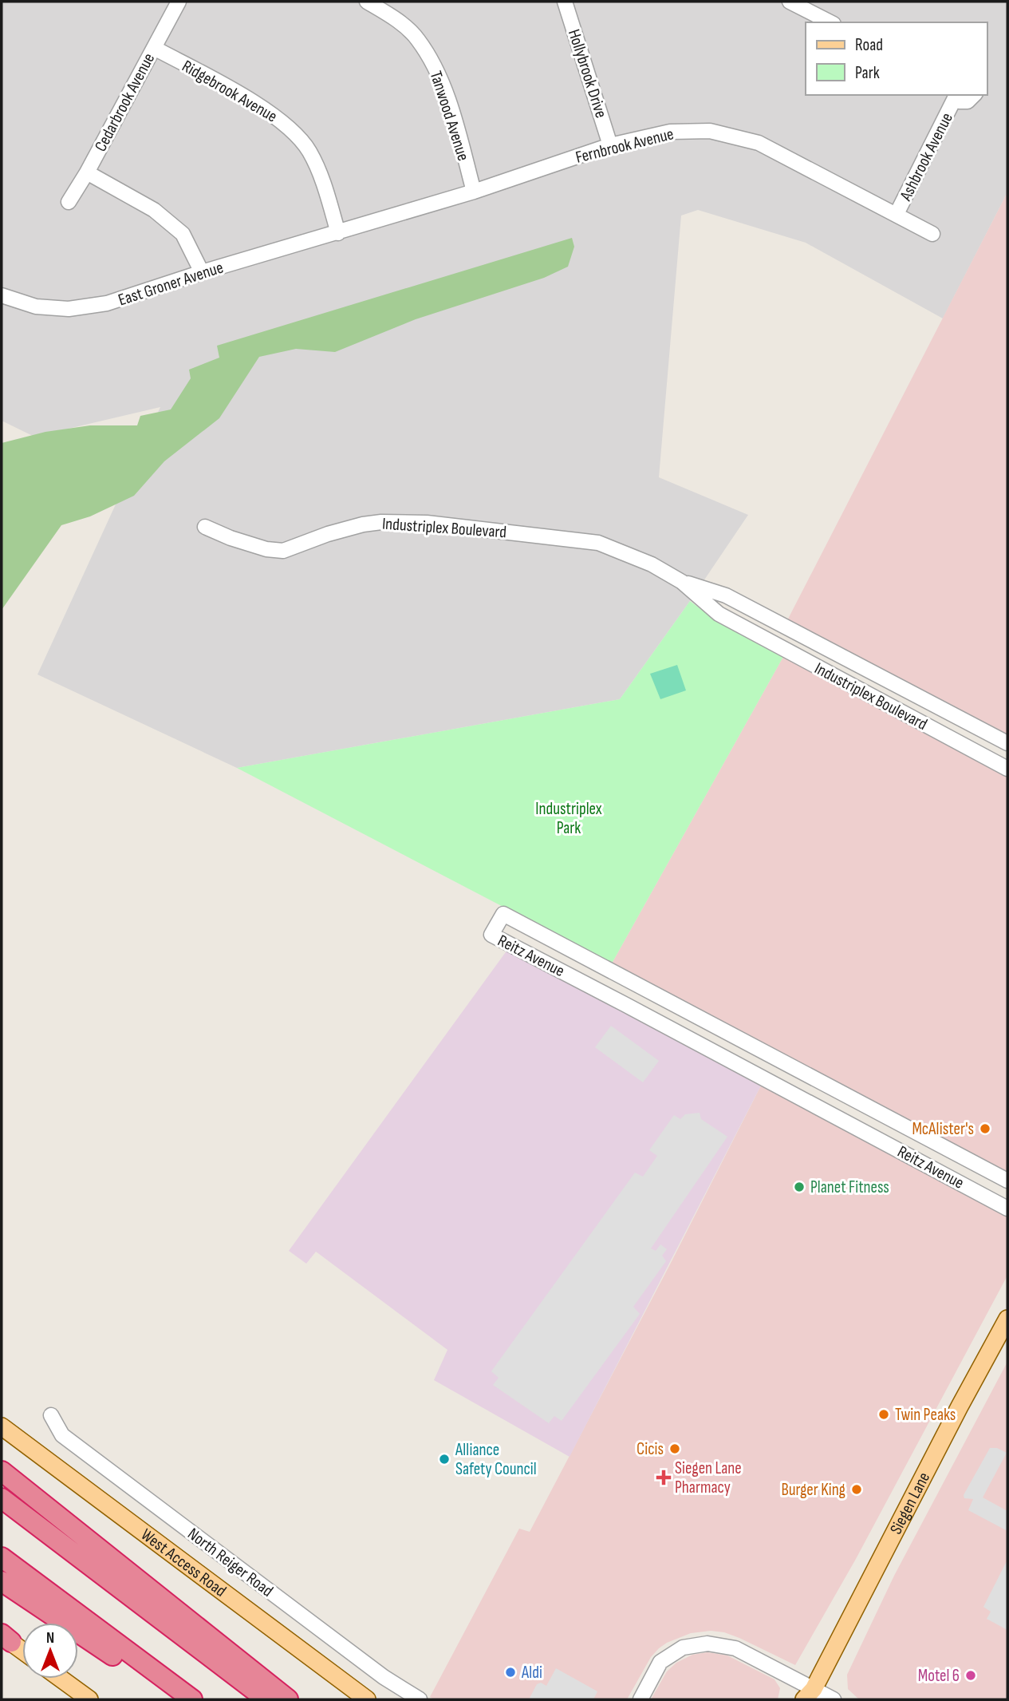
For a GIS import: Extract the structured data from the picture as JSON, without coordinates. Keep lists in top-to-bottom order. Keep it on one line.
{"streets":{"main road":["Siegen Lane","West Access Road"],"street":["Hollybrook Drive","Ridgebrook Avenue","Cedarbrook Avenue","Tanwood Avenue","Fernbrook Avenue","Ashbrook Avenue","East Groner Avenue","Industriplex Boulevard","Reitz Avenue","North Reiger Road"]},"crossings":[["Hollybrook Drive","Fernbrook Avenue"],["Ridgebrook Avenue","Cedarbrook Avenue"],["Ridgebrook Avenue","Fernbrook Avenue"],["Ridgebrook Avenue","East Groner Avenue"],["Tanwood Avenue","Fernbrook Avenue"],["Fernbrook Avenue","Ashbrook Avenue"],["Fernbrook Avenue","East Groner Avenue"]],"parks":["Industriplex Park"],"places":{"other":["McAlister's","Planet Fitness","Twin Peaks","Cicis","Alliance Safety Council","Burger King","Aldi","Motel 6"],"health":["Siegen Lane Pharmacy"]},"legend":["Road","Park"],"north":"top"}
